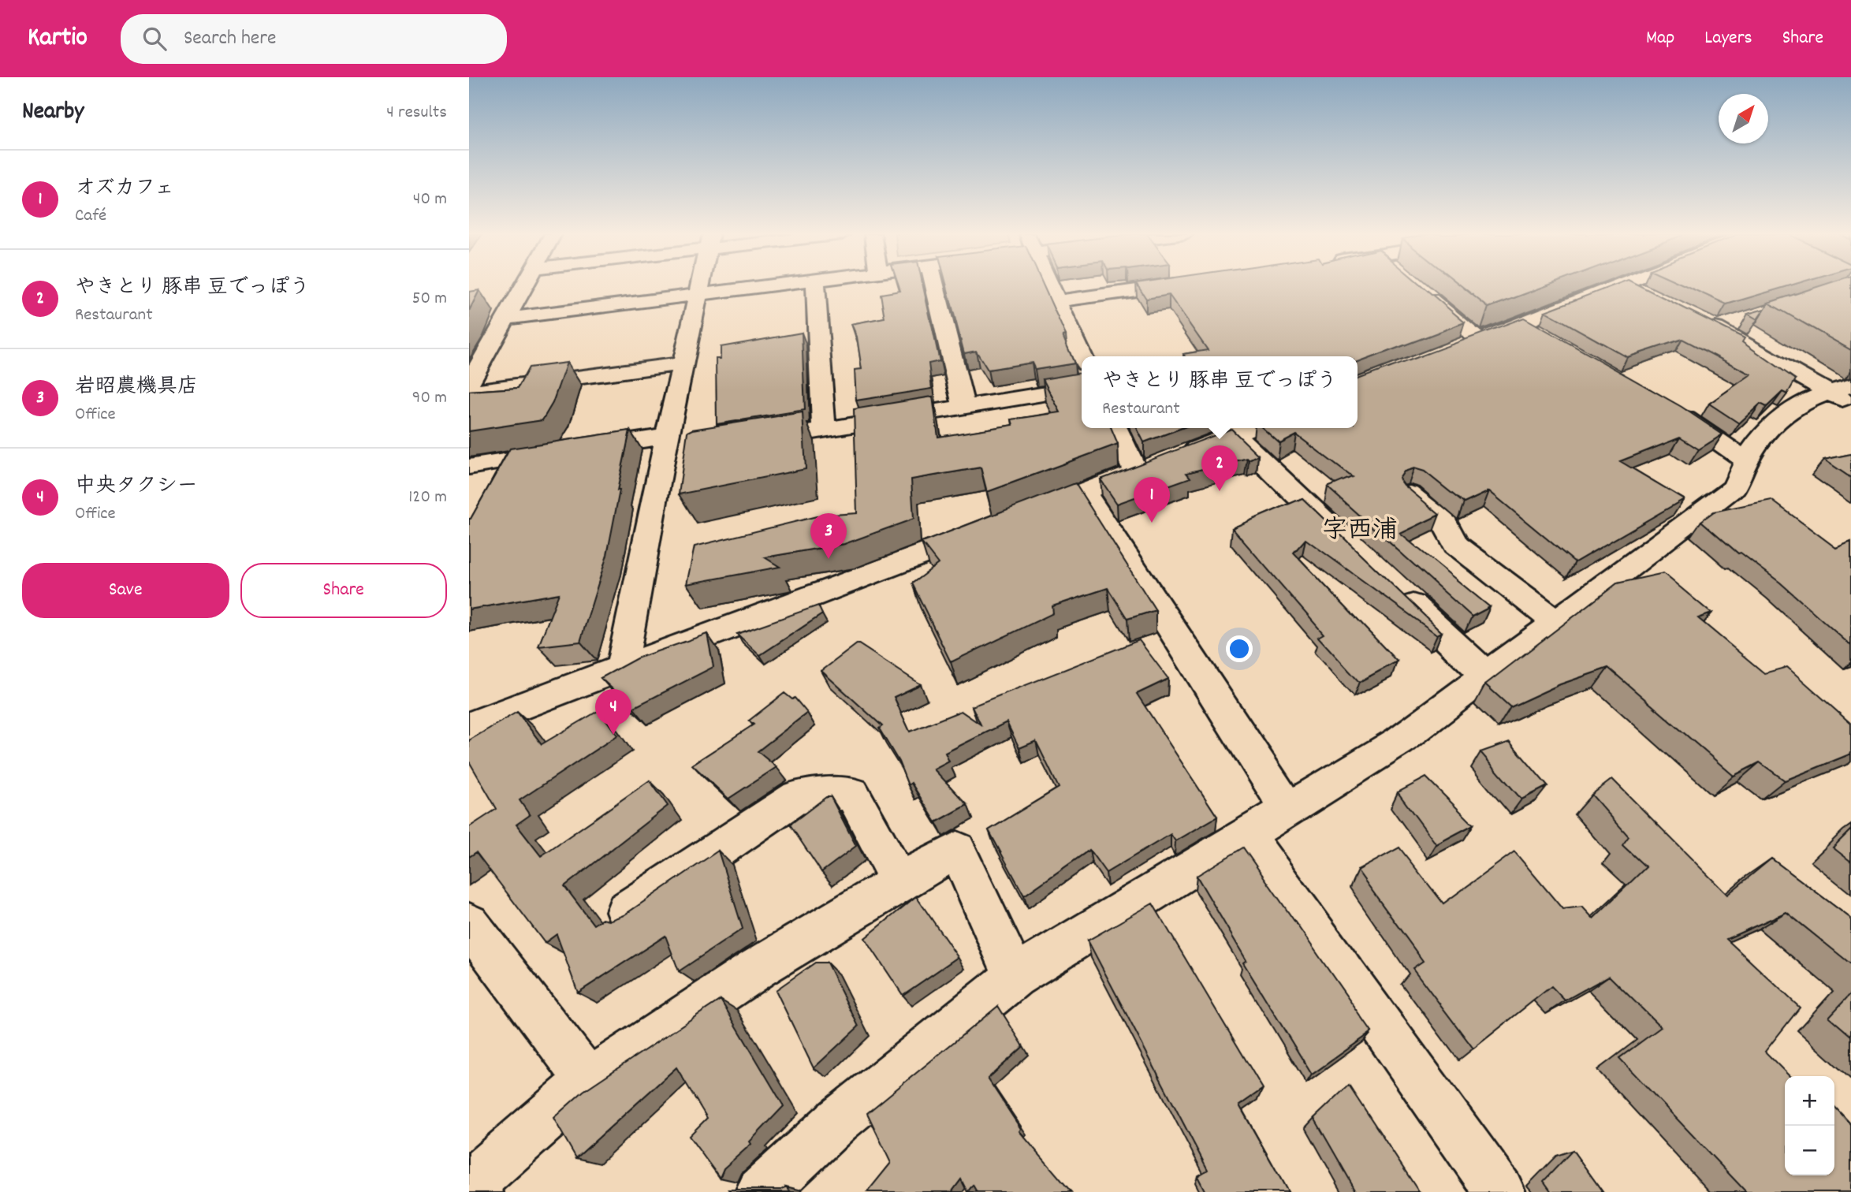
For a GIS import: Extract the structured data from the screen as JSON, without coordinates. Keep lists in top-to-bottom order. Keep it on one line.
{"districts":["字西浦"],"north":"top right","page":{"header":"Kartio","search":"Search here","nav":["Map","Layers","Share"],"heading":["Nearby","4 results"],"list":[{"mark":"1","name":"オズカフェ","note":"Café","value":"40 m"},{"mark":"2","name":"やきとり 豚串 豆でっぽう","note":"Restaurant","value":"50 m"},{"mark":"3","name":"岩昭農機具店","note":"Office","value":"90 m"},{"mark":"4","name":"中央タクシー","note":"Office","value":"120 m"}],"popup":["やきとり 豚串 豆でっぽう","Restaurant"],"pins":["2","1","3","4"],"buttons":["Save","Share"],"map_buttons":["+","−"]}}
